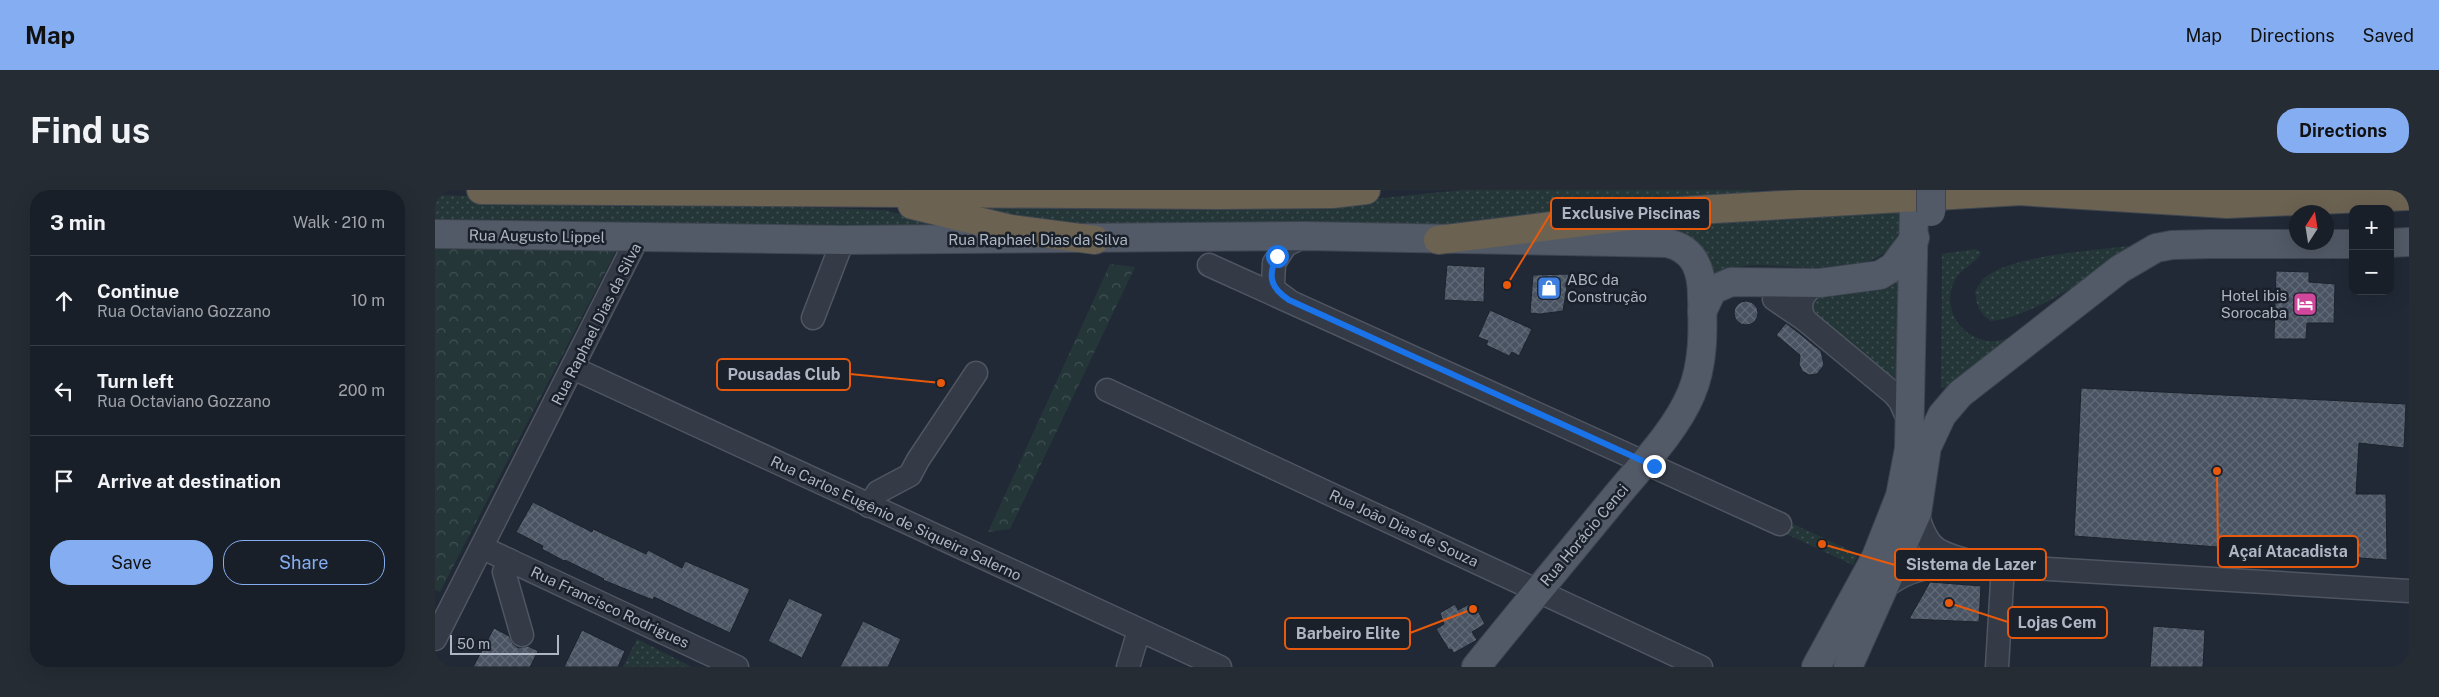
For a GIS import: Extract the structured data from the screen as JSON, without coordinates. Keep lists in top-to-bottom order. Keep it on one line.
{"streets":{"main road":["Rua Augusto Lippel","Rua Raphael Dias da Silva","Rua Horácio Cenci"],"street":["Rua Carlos Eugênio de Siqueira Salerno","Rua João Dias de Souza","Rua Francisco Rodrigues"]},"crossings":[["Rua Augusto Lippel","Rua Raphael Dias da Silva"],["Rua Raphael Dias da Silva","Rua Carlos Eugênio de Siqueira Salerno"],["Rua Raphael Dias da Silva","Rua Horácio Cenci"],["Rua Raphael Dias da Silva","Rua Francisco Rodrigues"],["Rua João Dias de Souza","Rua Horácio Cenci"]],"places":{"other":["Exclusive Piscinas","Pousadas Club","Açaí Atacadista","Sistema de Lazer","Lojas Cem","Barbeiro Elite"],"shop":["ABC da Construção"],"hotel":["Hotel ibis Sorocaba"]},"scale_bar":"50 m","north":"top","page":{"header":"Map","nav":["Map","Directions","Saved"],"buttons":["Directions",["Save","Share"]],"title":"Find us","heading":["3 min","Walk · 210 m"],"map_buttons":["+","−"],"list":[["Continue","Rua Octaviano Gozzano","10 m"],["Turn left","Rua Octaviano Gozzano","200 m"],"Arrive at destination"],"scale":"50 m"}}
